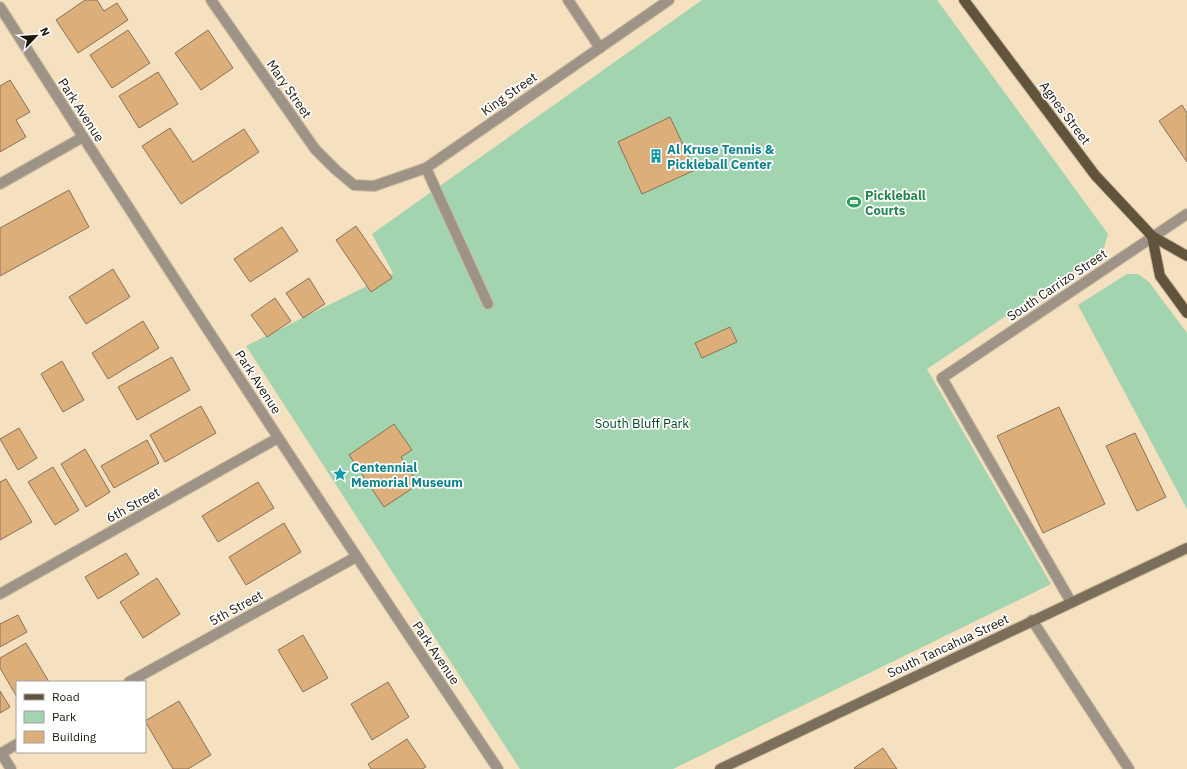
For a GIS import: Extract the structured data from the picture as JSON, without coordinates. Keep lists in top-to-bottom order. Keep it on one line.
{"streets":{"main road":["Agnes Street","South Tancahua Street"],"street":["Mary Street","King Street","Park Avenue","South Carrizo Street","6th Street","5th Street"]},"crossings":[["Mary Street","King Street"],["Park Avenue","6th Street"],["Park Avenue","5th Street"],["Agnes Street","South Carrizo Street"],["South Carrizo Street","South Tancahua Street"]],"parks":["South Bluff Park"],"places":{"building":["Al Kruse Tennis & Pickleball Center"],"sports":["Pickleball Courts"],"place":["Centennial Memorial Museum"]},"legend":["Road","Park","Building"],"north":"top right"}
